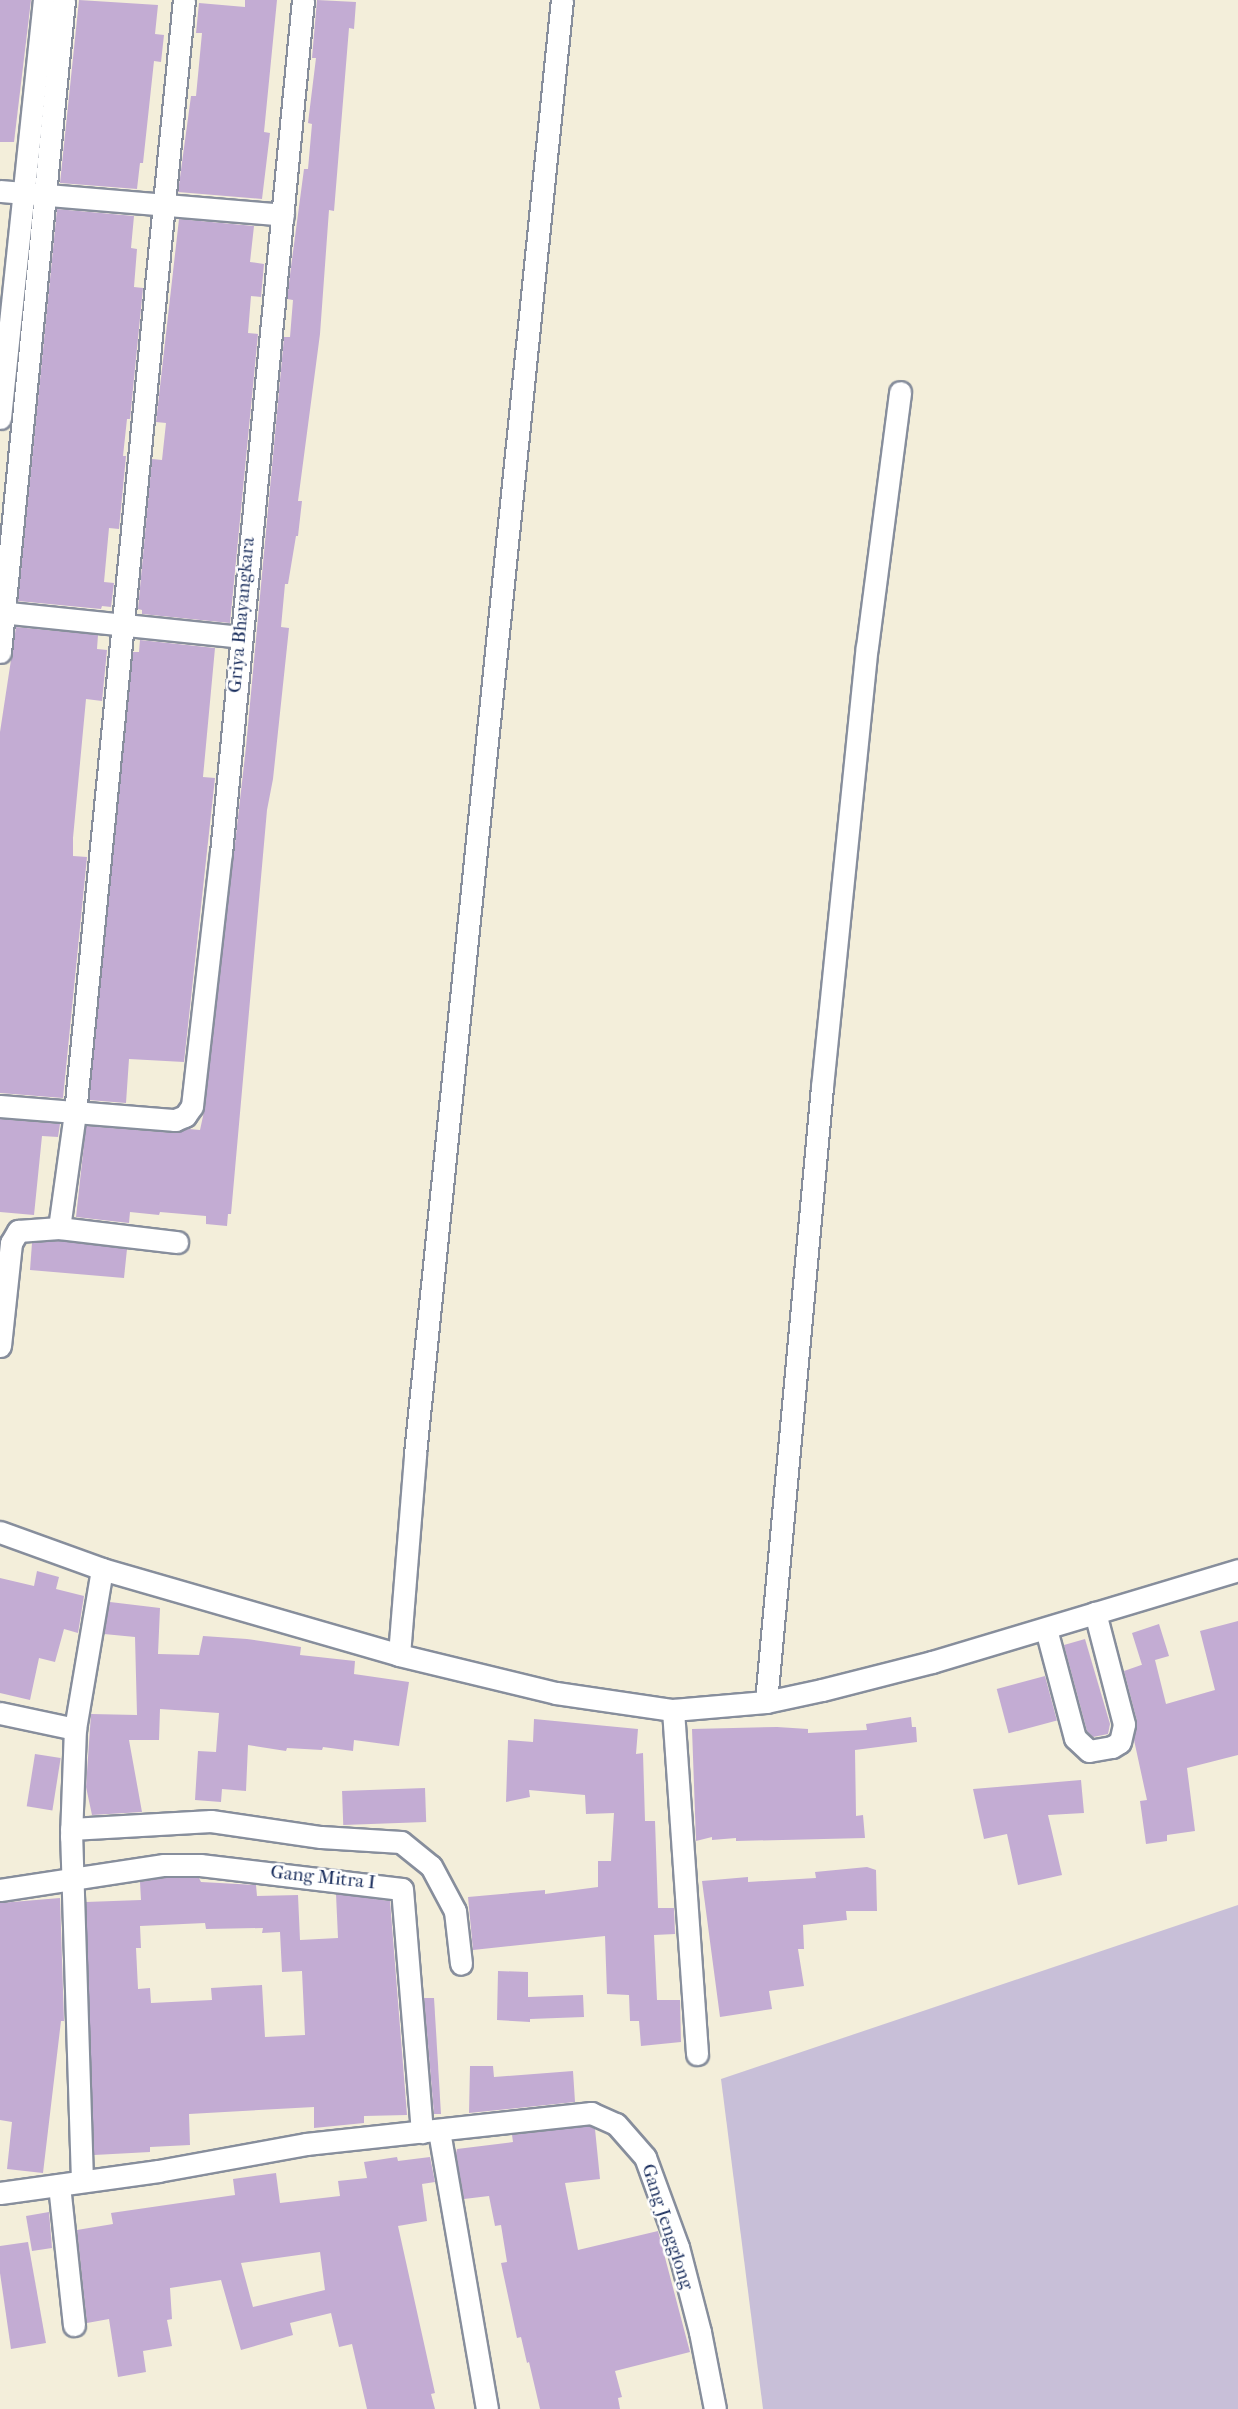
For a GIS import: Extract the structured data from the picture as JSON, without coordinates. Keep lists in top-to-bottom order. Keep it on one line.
{"streets":{"street":["Griya Bhayangkara","Gang Mitra I","Gang Jengglong"]},"crossings":[["Gang Mitra I","Gang Jengglong"]]}
